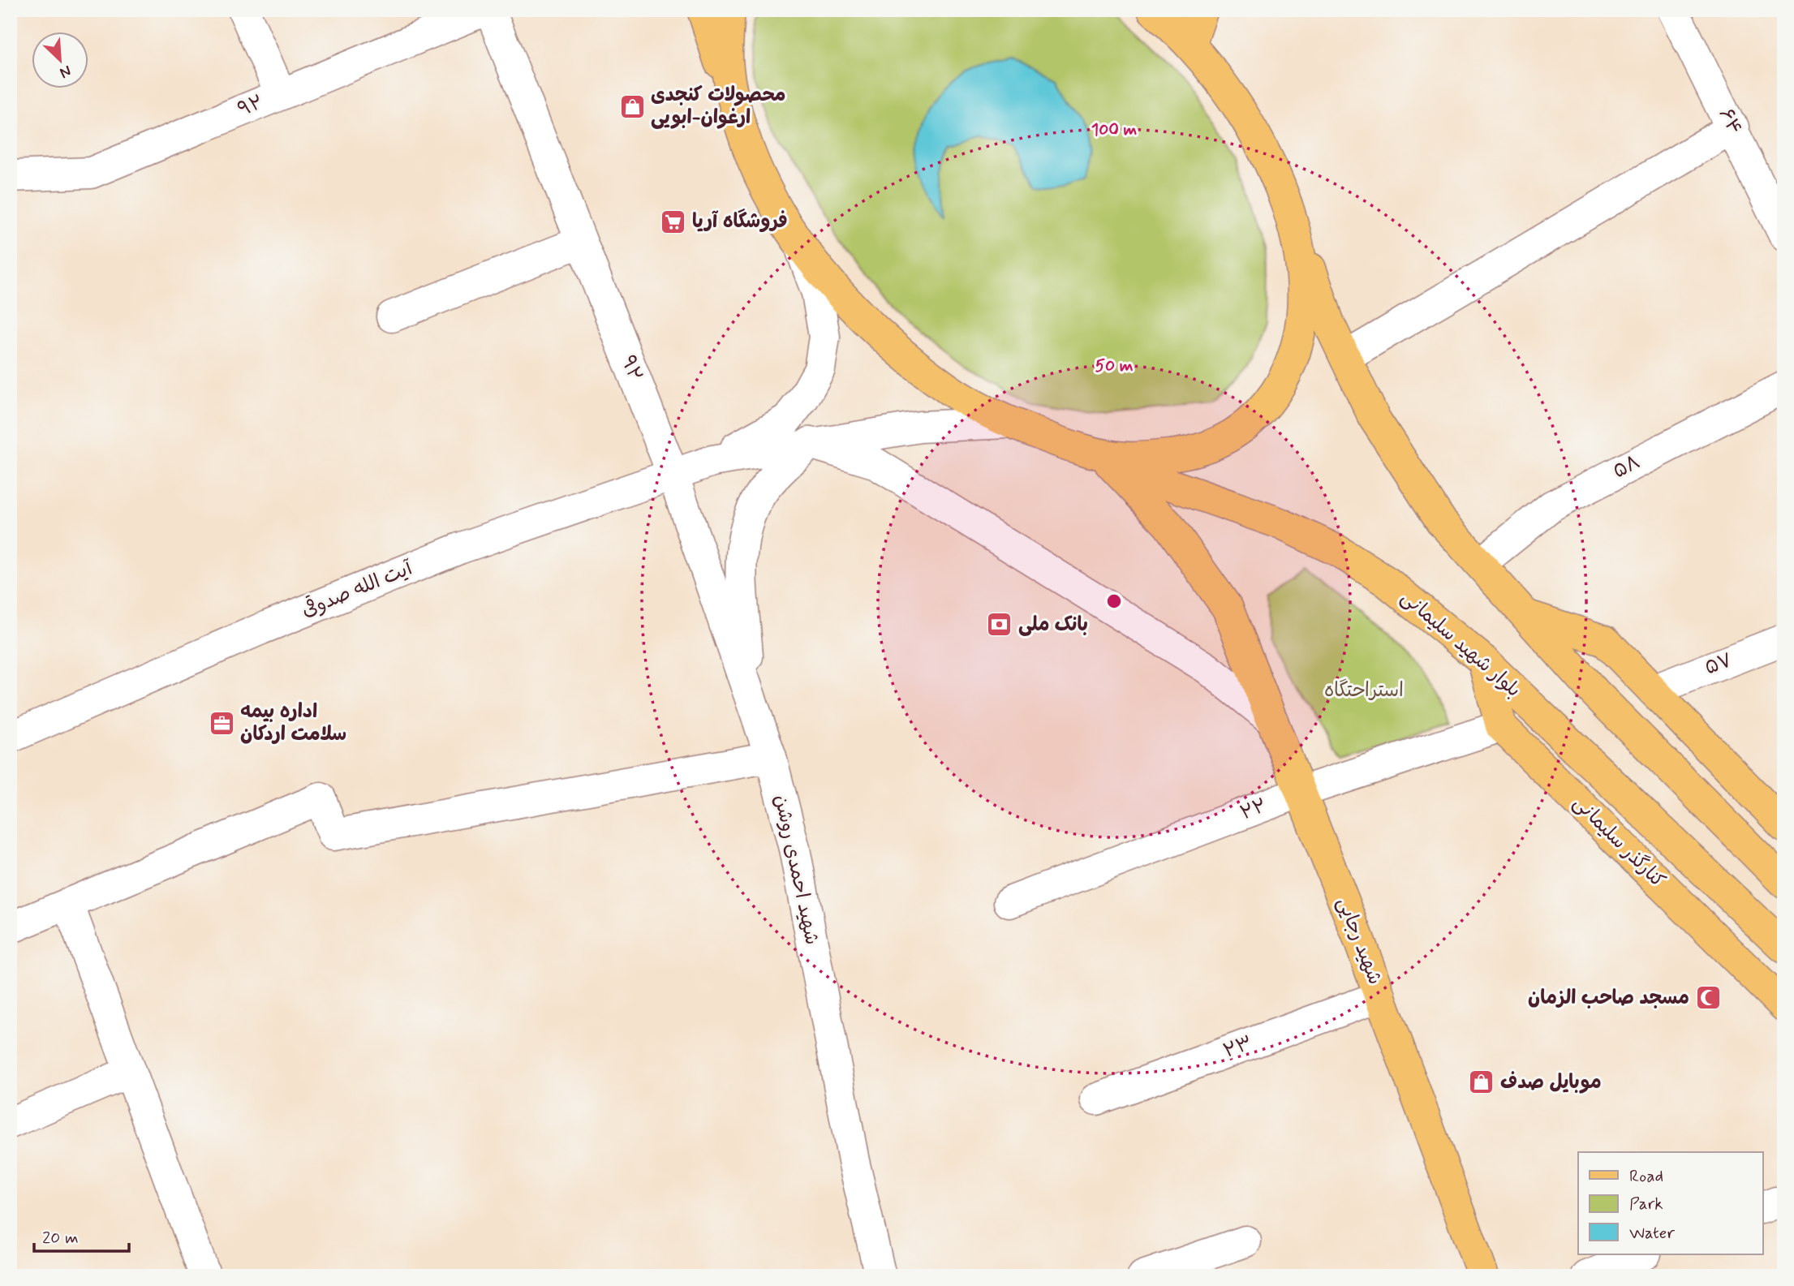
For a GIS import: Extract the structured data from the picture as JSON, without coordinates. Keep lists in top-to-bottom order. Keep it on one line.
{"streets":{"main road":["بلوار شهید سلیمانی","کنارگذر سلیمانی","شهید رجایی"],"street":["۹۲","۶۴","۵۸","آیت الله صدوقی","۵۷","۲۲","شهید احمدی روشن","۲۳"]},"crossings":[["۹۲","آیت الله صدوقی"],["۹۲","شهید احمدی روشن"],["آیت الله صدوقی","شهید احمدی روشن"],["بلوار شهید سلیمانی","شهید رجایی"],["۲۲","کنارگذر سلیمانی"],["۲۲","شهید رجایی"],["شهید رجایی","۲۳"]],"parks":["استراحتگاه"],"places":{"shop":["محصولات کنجدی ارغوان-ابویی","موبایل صدف"],"supermarket":["فروشگاه آریا"],"bank":["بانک ملی"],"office":["اداره بیمه سلامت اردکان"],"mosque":["مسجد صاحب الزمان"]},"legend":["Road","Park","Water"],"scale_bar":"20 m","north":"bottom right","rings":["100 m","50 m"]}
